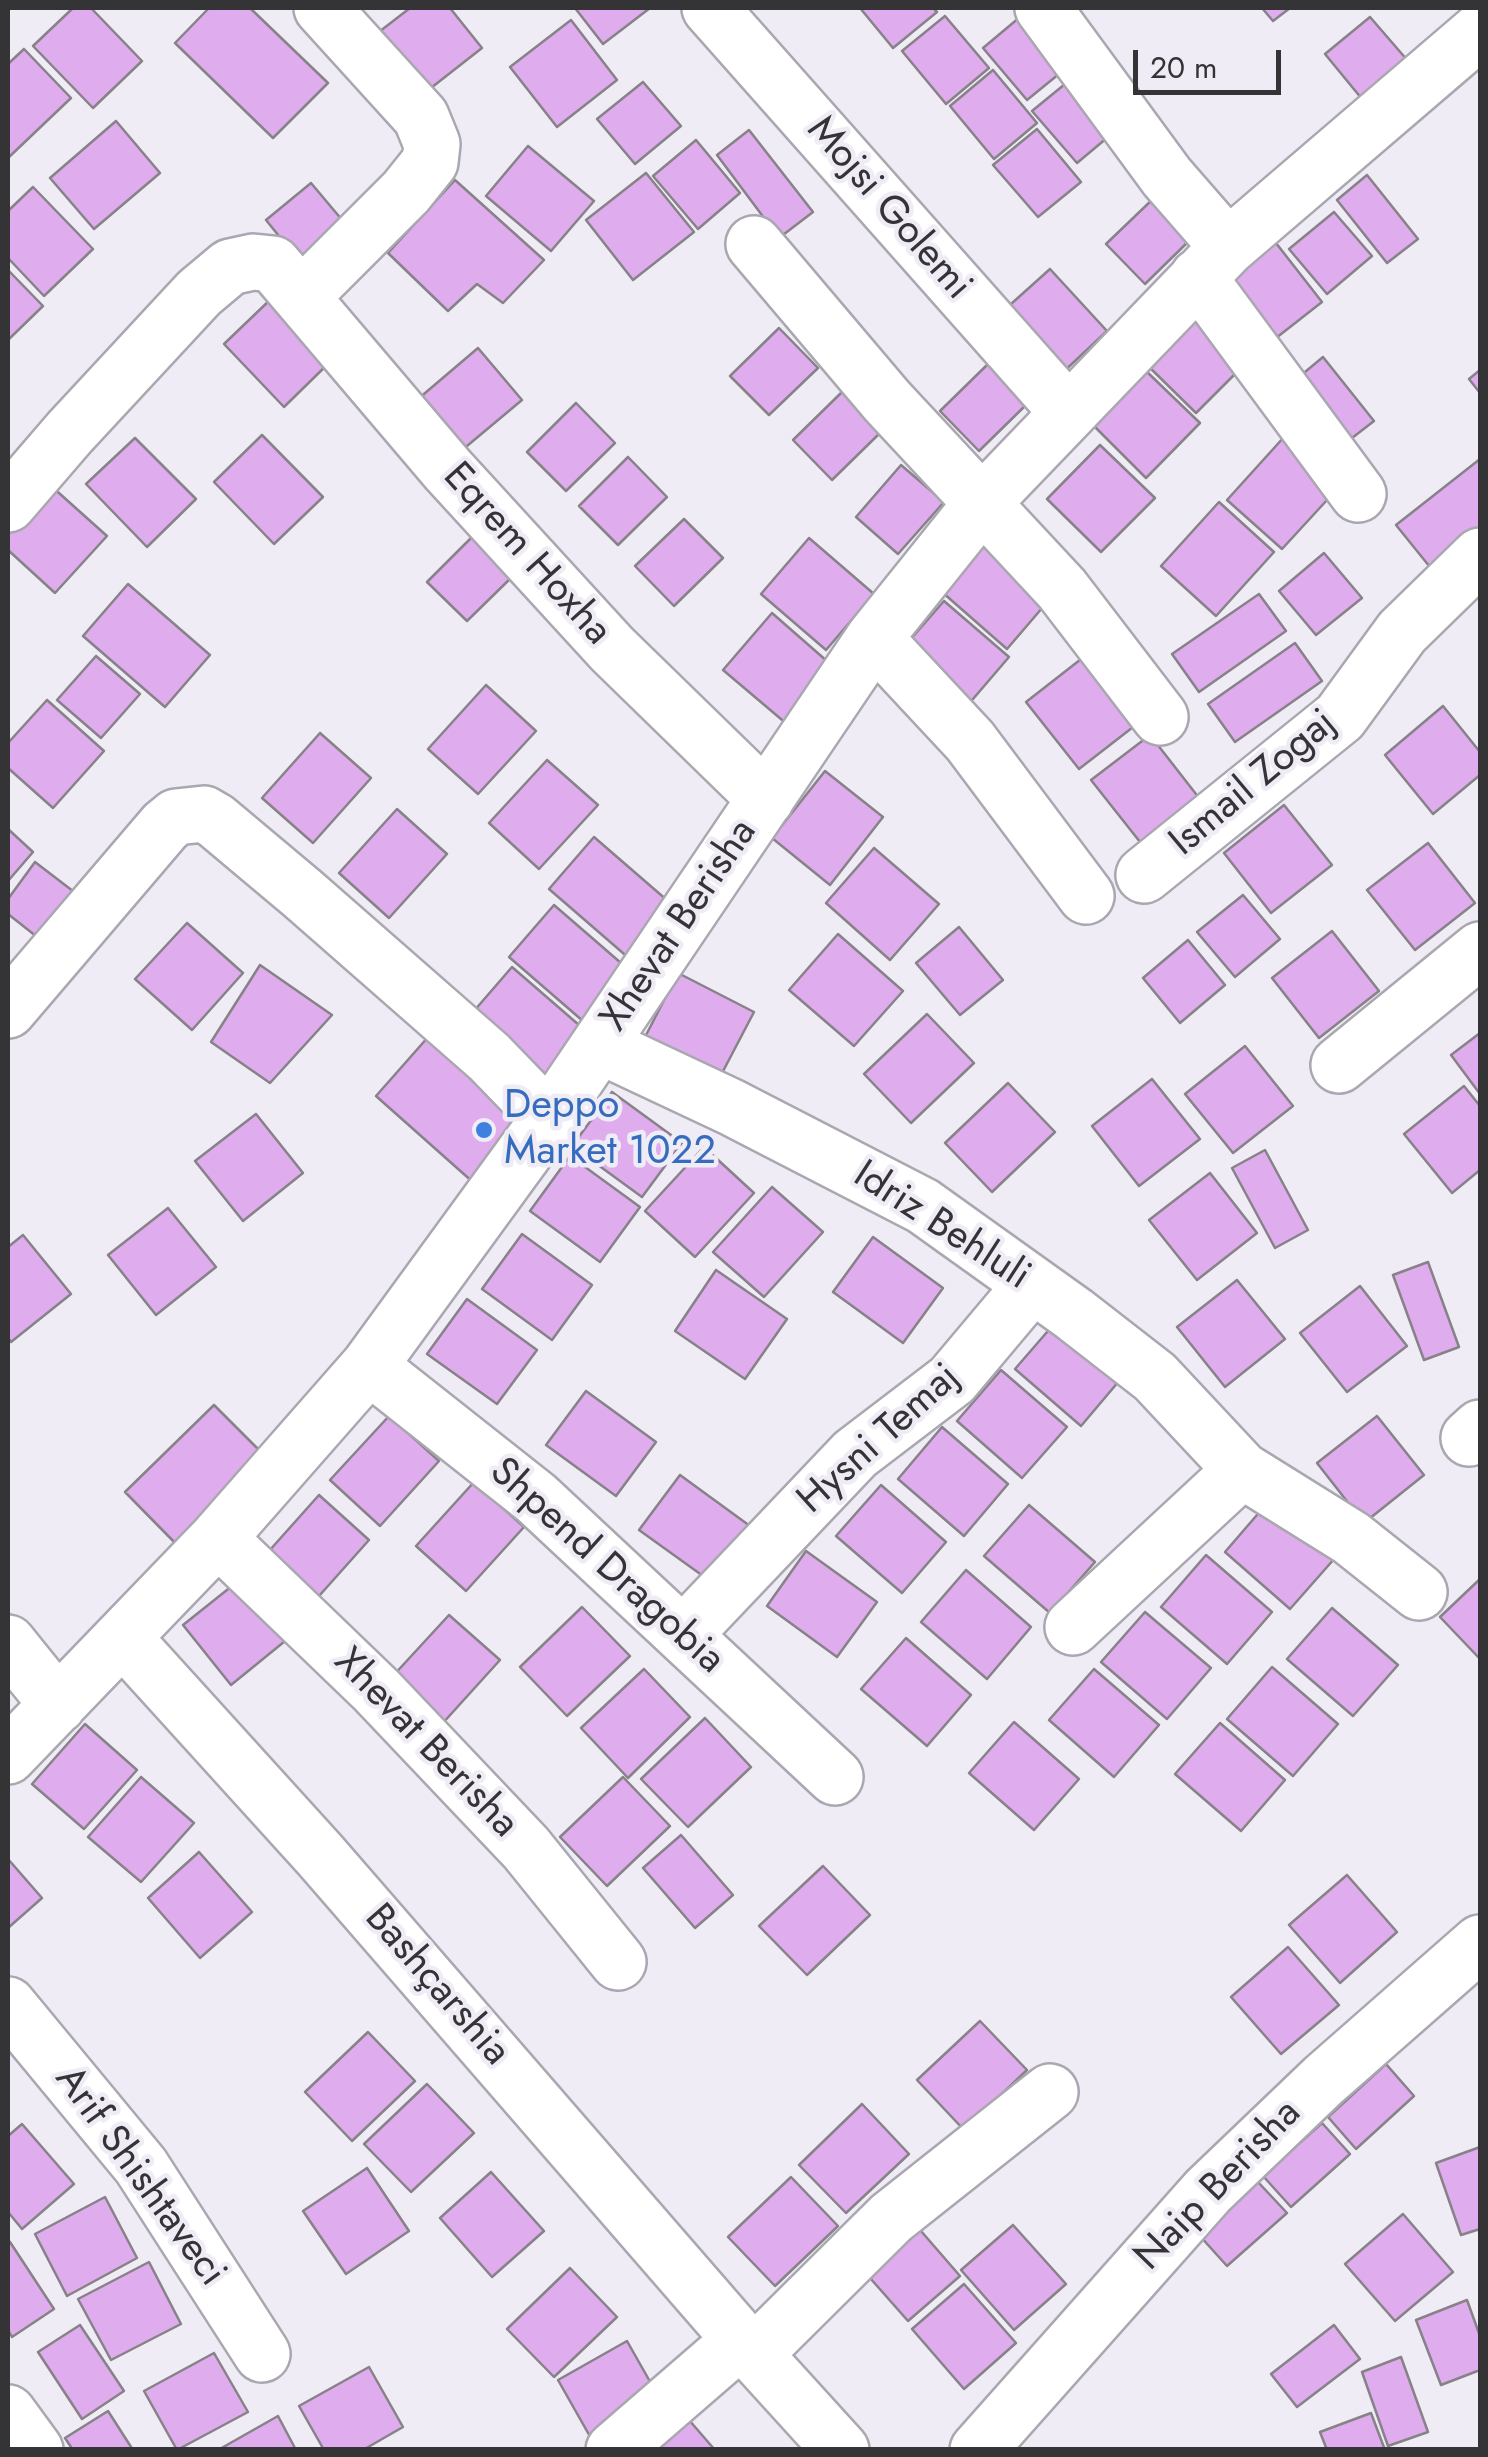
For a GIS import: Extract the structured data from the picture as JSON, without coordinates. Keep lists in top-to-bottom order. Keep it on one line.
{"streets":{"street":["Mojsi Golemi","Eqrem Hoxha","Ismail Zogaj","Xhevat Berisha","Idriz Behluli","Hysni Temaj","Shpend Dragobia","Bashçarshia","Arif Shishtaveci","Naip Berisha"]},"crossings":[["Mojsi Golemi","Xhevat Berisha"],["Eqrem Hoxha","Xhevat Berisha"],["Xhevat Berisha","Idriz Behluli"],["Xhevat Berisha","Shpend Dragobia"],["Xhevat Berisha","Bashçarshia"],["Idriz Behluli","Hysni Temaj"],["Hysni Temaj","Shpend Dragobia"]],"places":["Deppo Market 1022"],"scale_bar":"20 m"}
